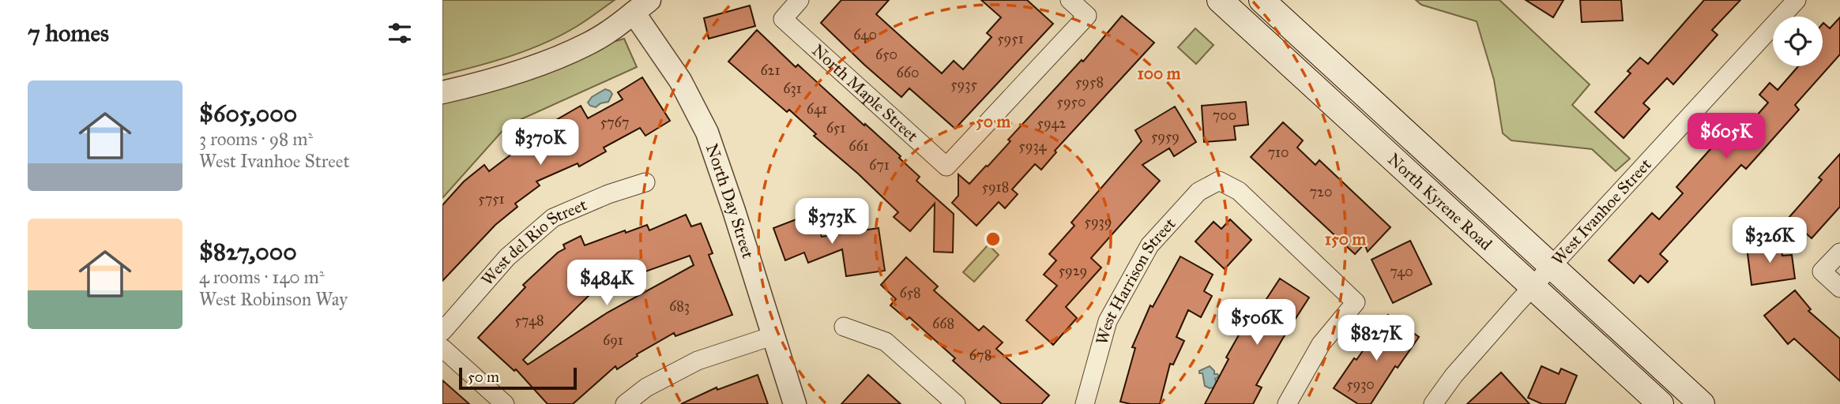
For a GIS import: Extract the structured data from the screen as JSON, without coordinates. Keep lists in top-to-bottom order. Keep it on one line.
{"streets":{"main road":["North Kyrene Road"],"street":["North Maple Street","North Day Street","West Ivanhoe Street","West del Rio Street","West Harrison Street"]},"crossings":[["North Kyrene Road","West Ivanhoe Street"]],"house_numbers":["640","5951","650","621","660","5958","5935","631","5950","641","700","5767","5942","651","5959","661","5934","710","671","5918","720","5751","5939","5929","740","658","683","5748","668","691","678","5930"],"scale_bar":"50 m","page":{"heading":"7 homes","list":[{"name":"$605,000","note":"3 rooms · 98 m² · West Ivanhoe Street"},{"name":"$827,000","note":"4 rooms · 140 m² · West Robinson Way"}],"price":["$605K","$370K","$373K","$326K","$484K","$506K","$827K"],"scale":"50 m"},"rings":["100 m","50 m","150 m"]}
